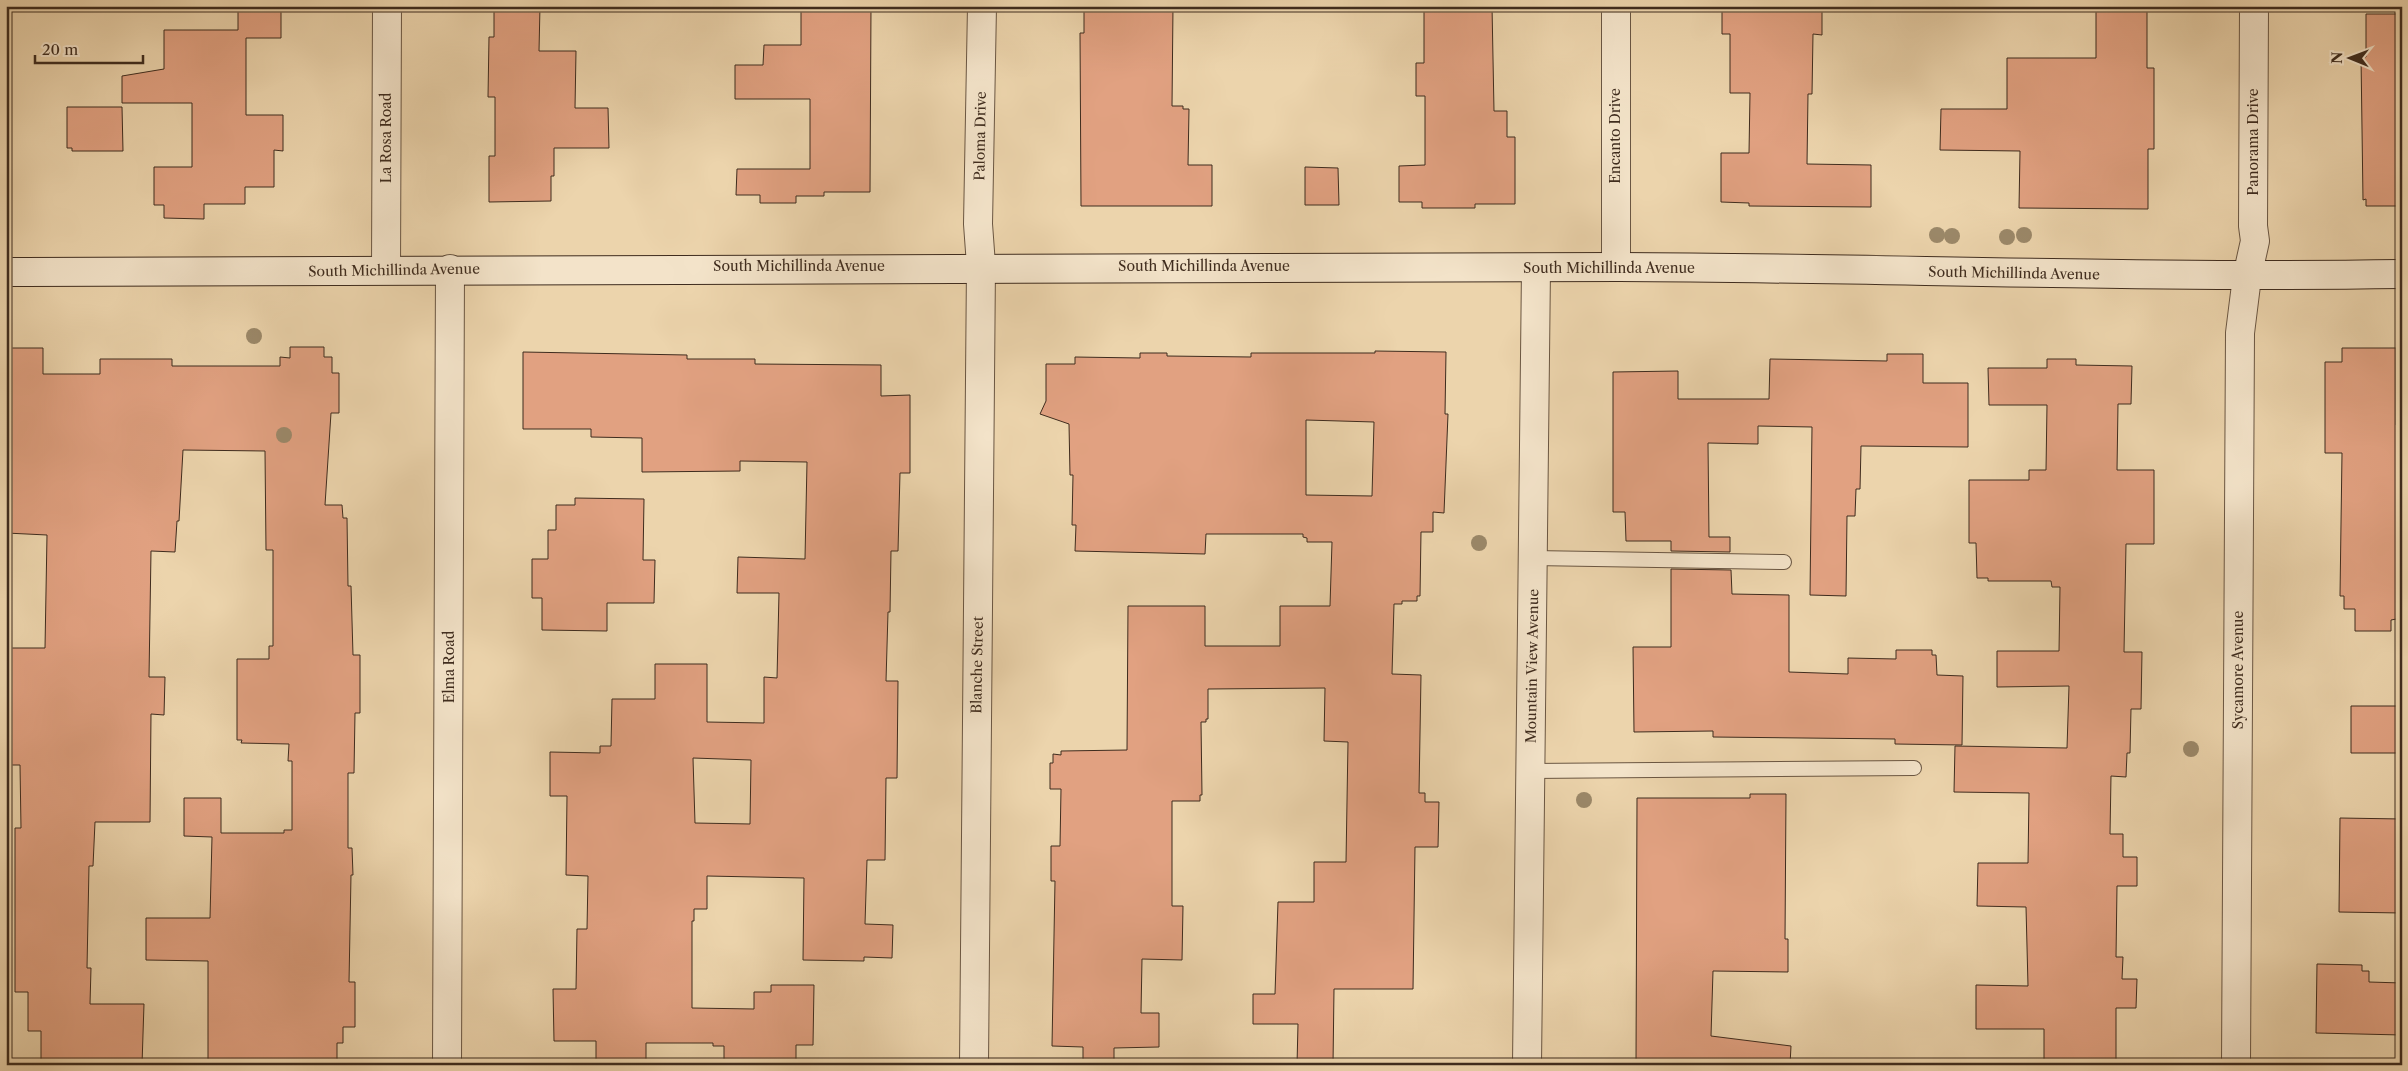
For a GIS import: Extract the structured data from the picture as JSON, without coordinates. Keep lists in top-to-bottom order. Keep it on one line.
{"streets":{"street":["Paloma Drive","Encanto Drive","La Rosa Road","Panorama Drive","South Michillinda Avenue","Blanche Street","Mountain View Avenue","Elma Road","Sycamore Avenue"]},"crossings":[["Paloma Drive","South Michillinda Avenue"],["Paloma Drive","Blanche Street"],["Encanto Drive","South Michillinda Avenue"],["La Rosa Road","South Michillinda Avenue"],["Panorama Drive","South Michillinda Avenue"],["Panorama Drive","Sycamore Avenue"],["South Michillinda Avenue","Blanche Street"],["South Michillinda Avenue","Mountain View Avenue"],["South Michillinda Avenue","Elma Road"],["South Michillinda Avenue","Sycamore Avenue"]],"scale_bar":"20 m","north":"left"}
